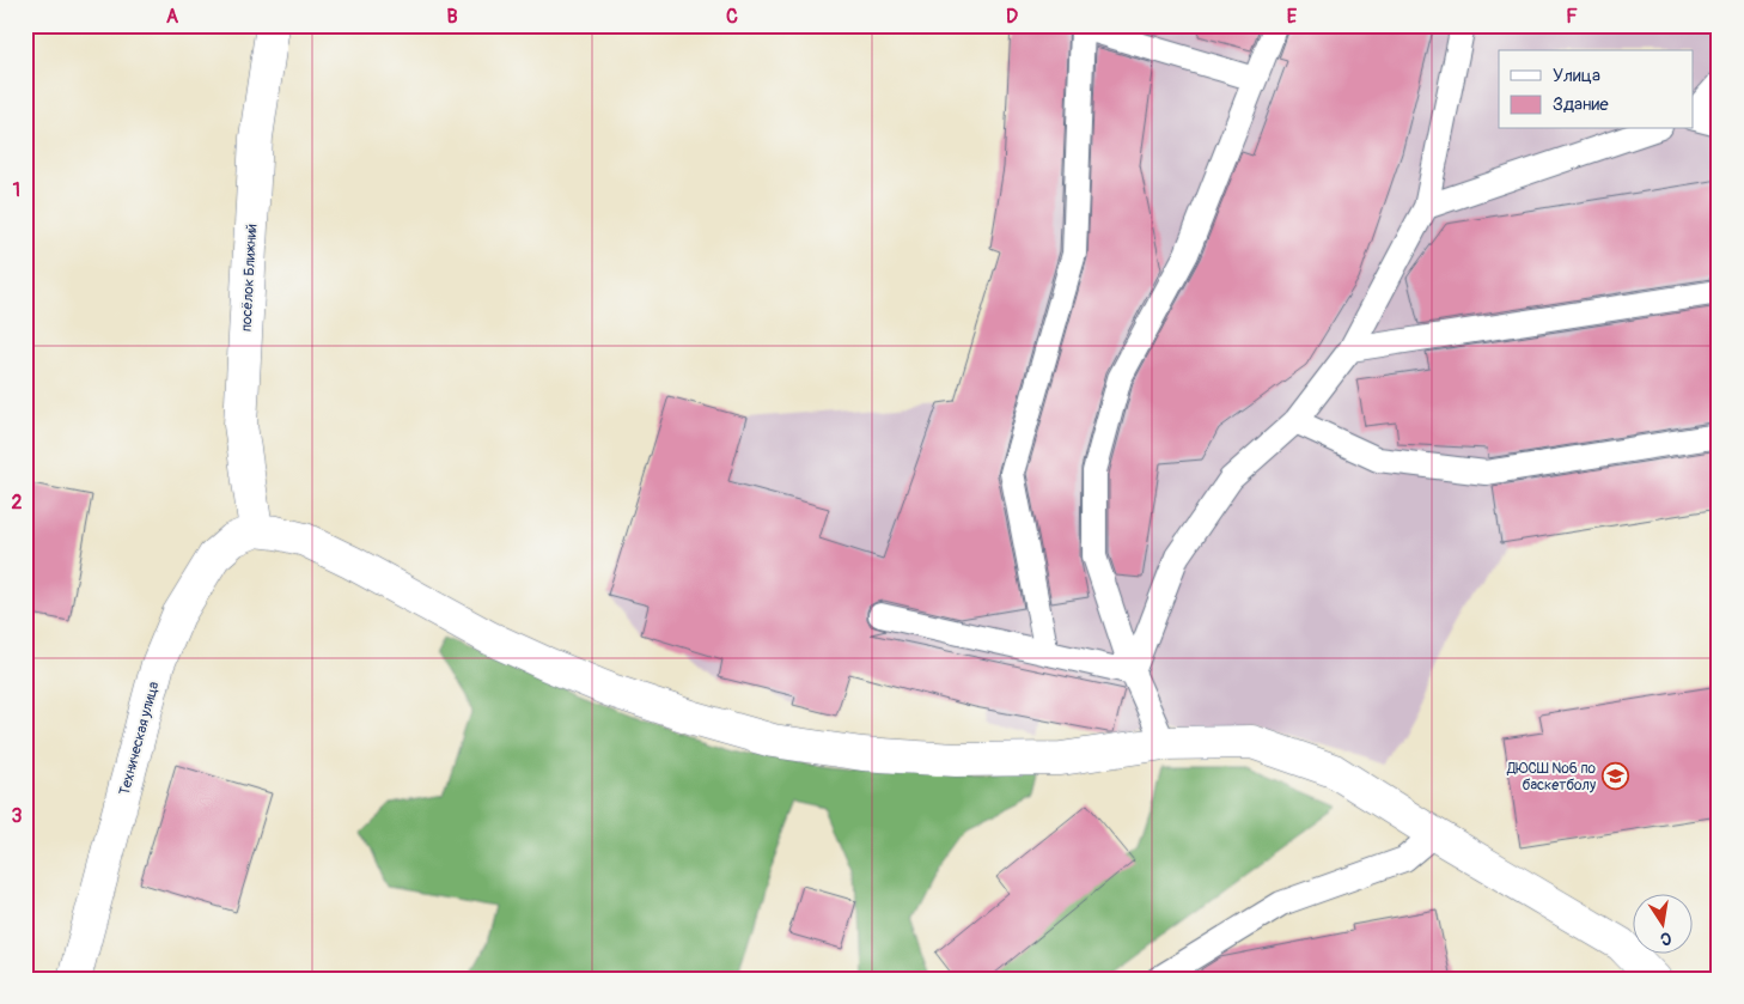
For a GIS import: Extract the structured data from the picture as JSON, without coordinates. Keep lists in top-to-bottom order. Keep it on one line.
{"streets":{"street":["посёлок Ближний","Техническая улица"]},"crossings":[["посёлок Ближний","Техническая улица"]],"places":{"school or university":["ДЮСШ №6 по баскетболу"]},"legend":["Улица","Здание"],"north":"bottom","grid":{"columns":["A","B","C","D","E","F"],"rows":["1","2","3"]}}
